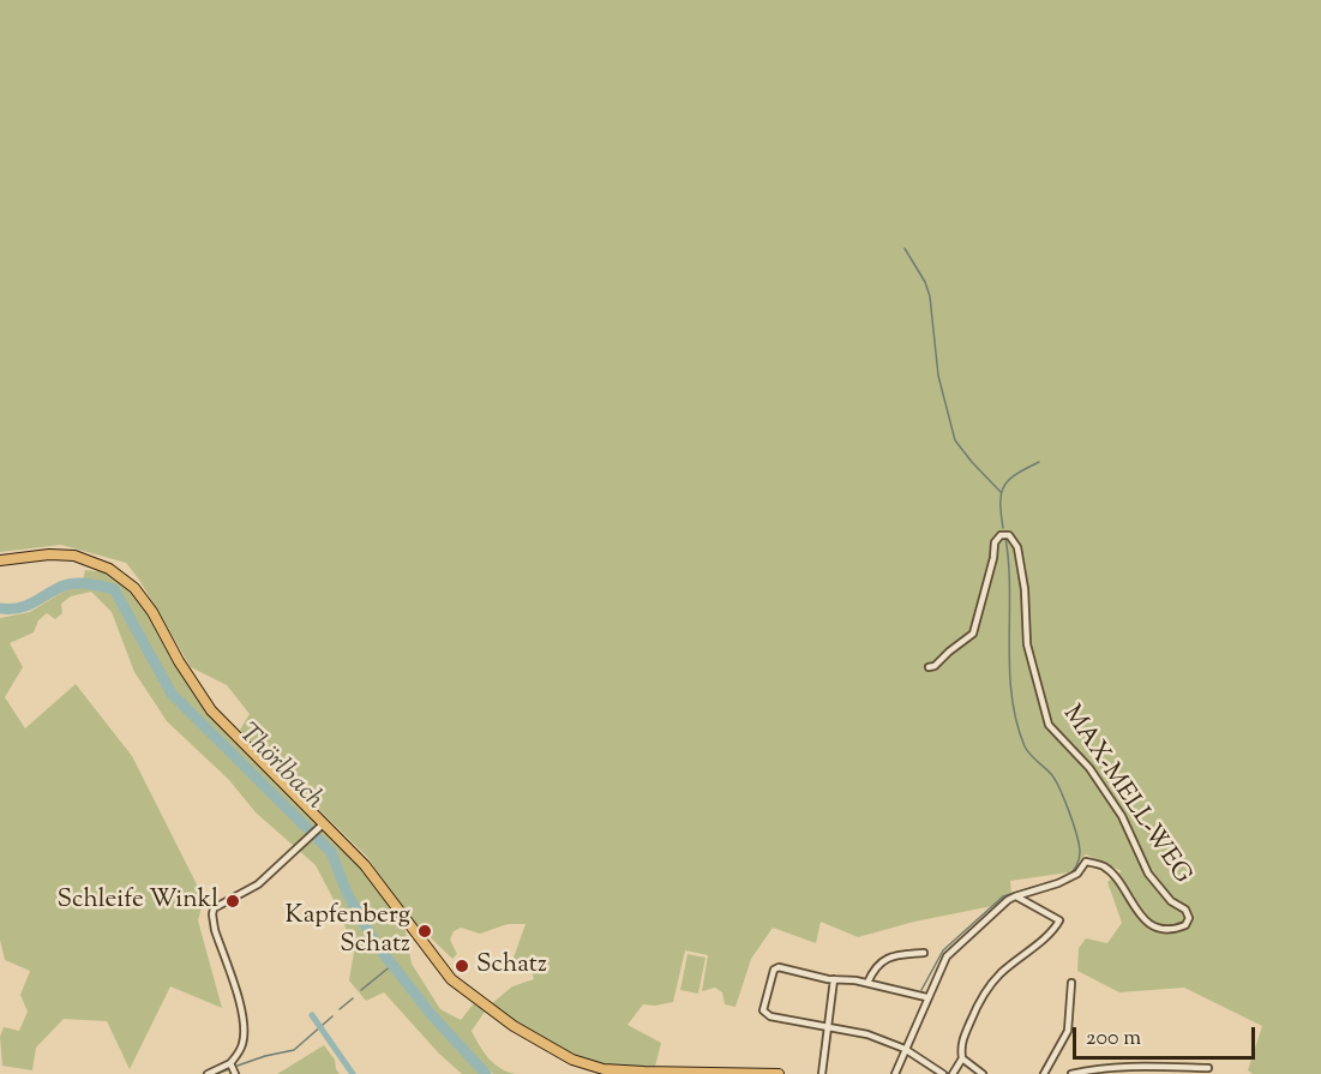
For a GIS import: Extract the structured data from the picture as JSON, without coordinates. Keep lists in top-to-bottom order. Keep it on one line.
{"streets":{"street":["MAX-MELL-WEG"]},"water":["Thörlbach"],"places":["Schleife Winkl","Kapfenberg Schatz","Schatz"],"scale_bar":"200 m"}
